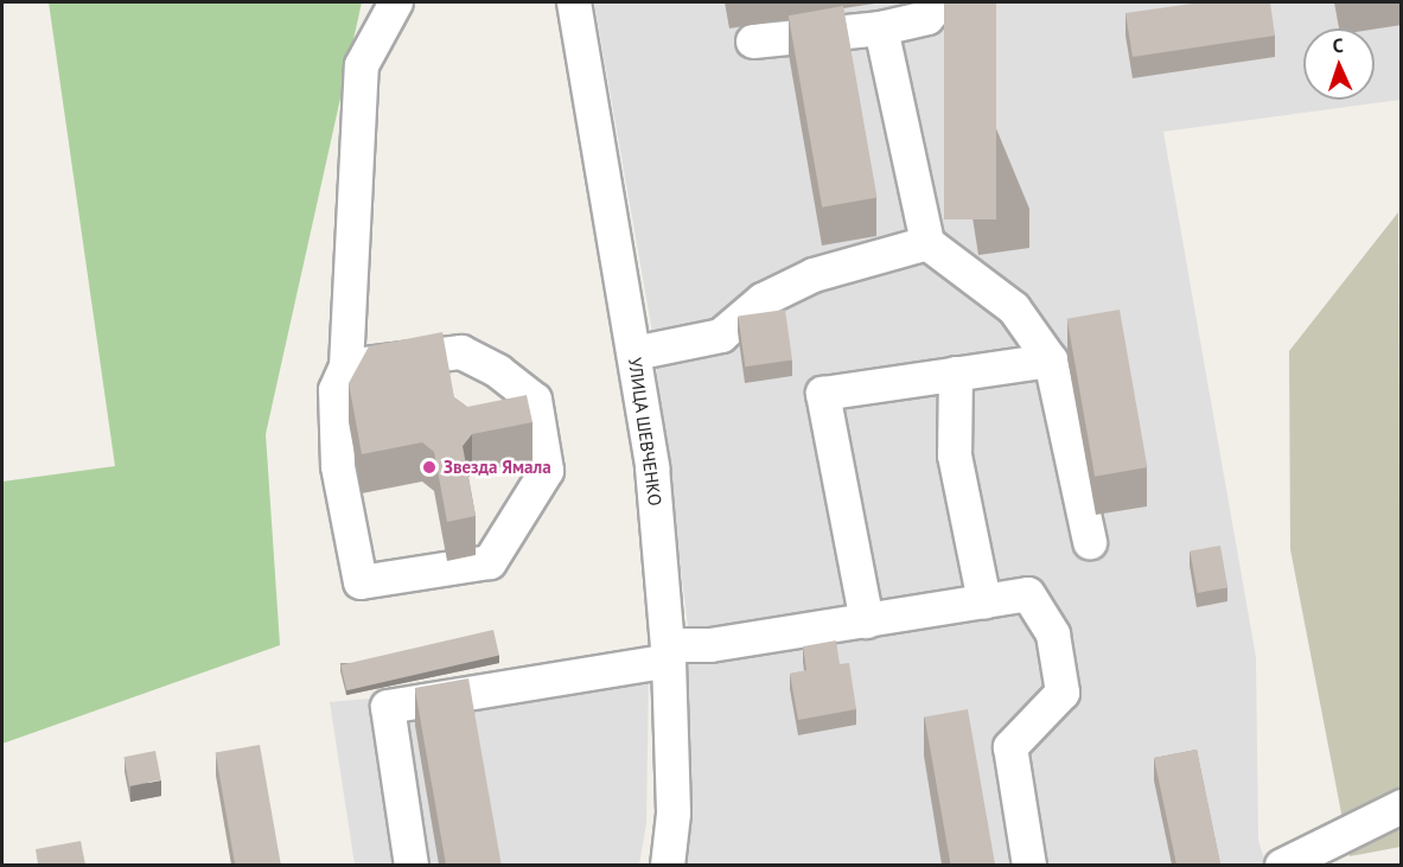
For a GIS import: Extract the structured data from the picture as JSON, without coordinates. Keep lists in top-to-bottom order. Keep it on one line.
{"streets":{"street":["УЛИЦА ШЕВЧЕНКО"]},"places":["Звезда Ямала"],"north":"top"}
